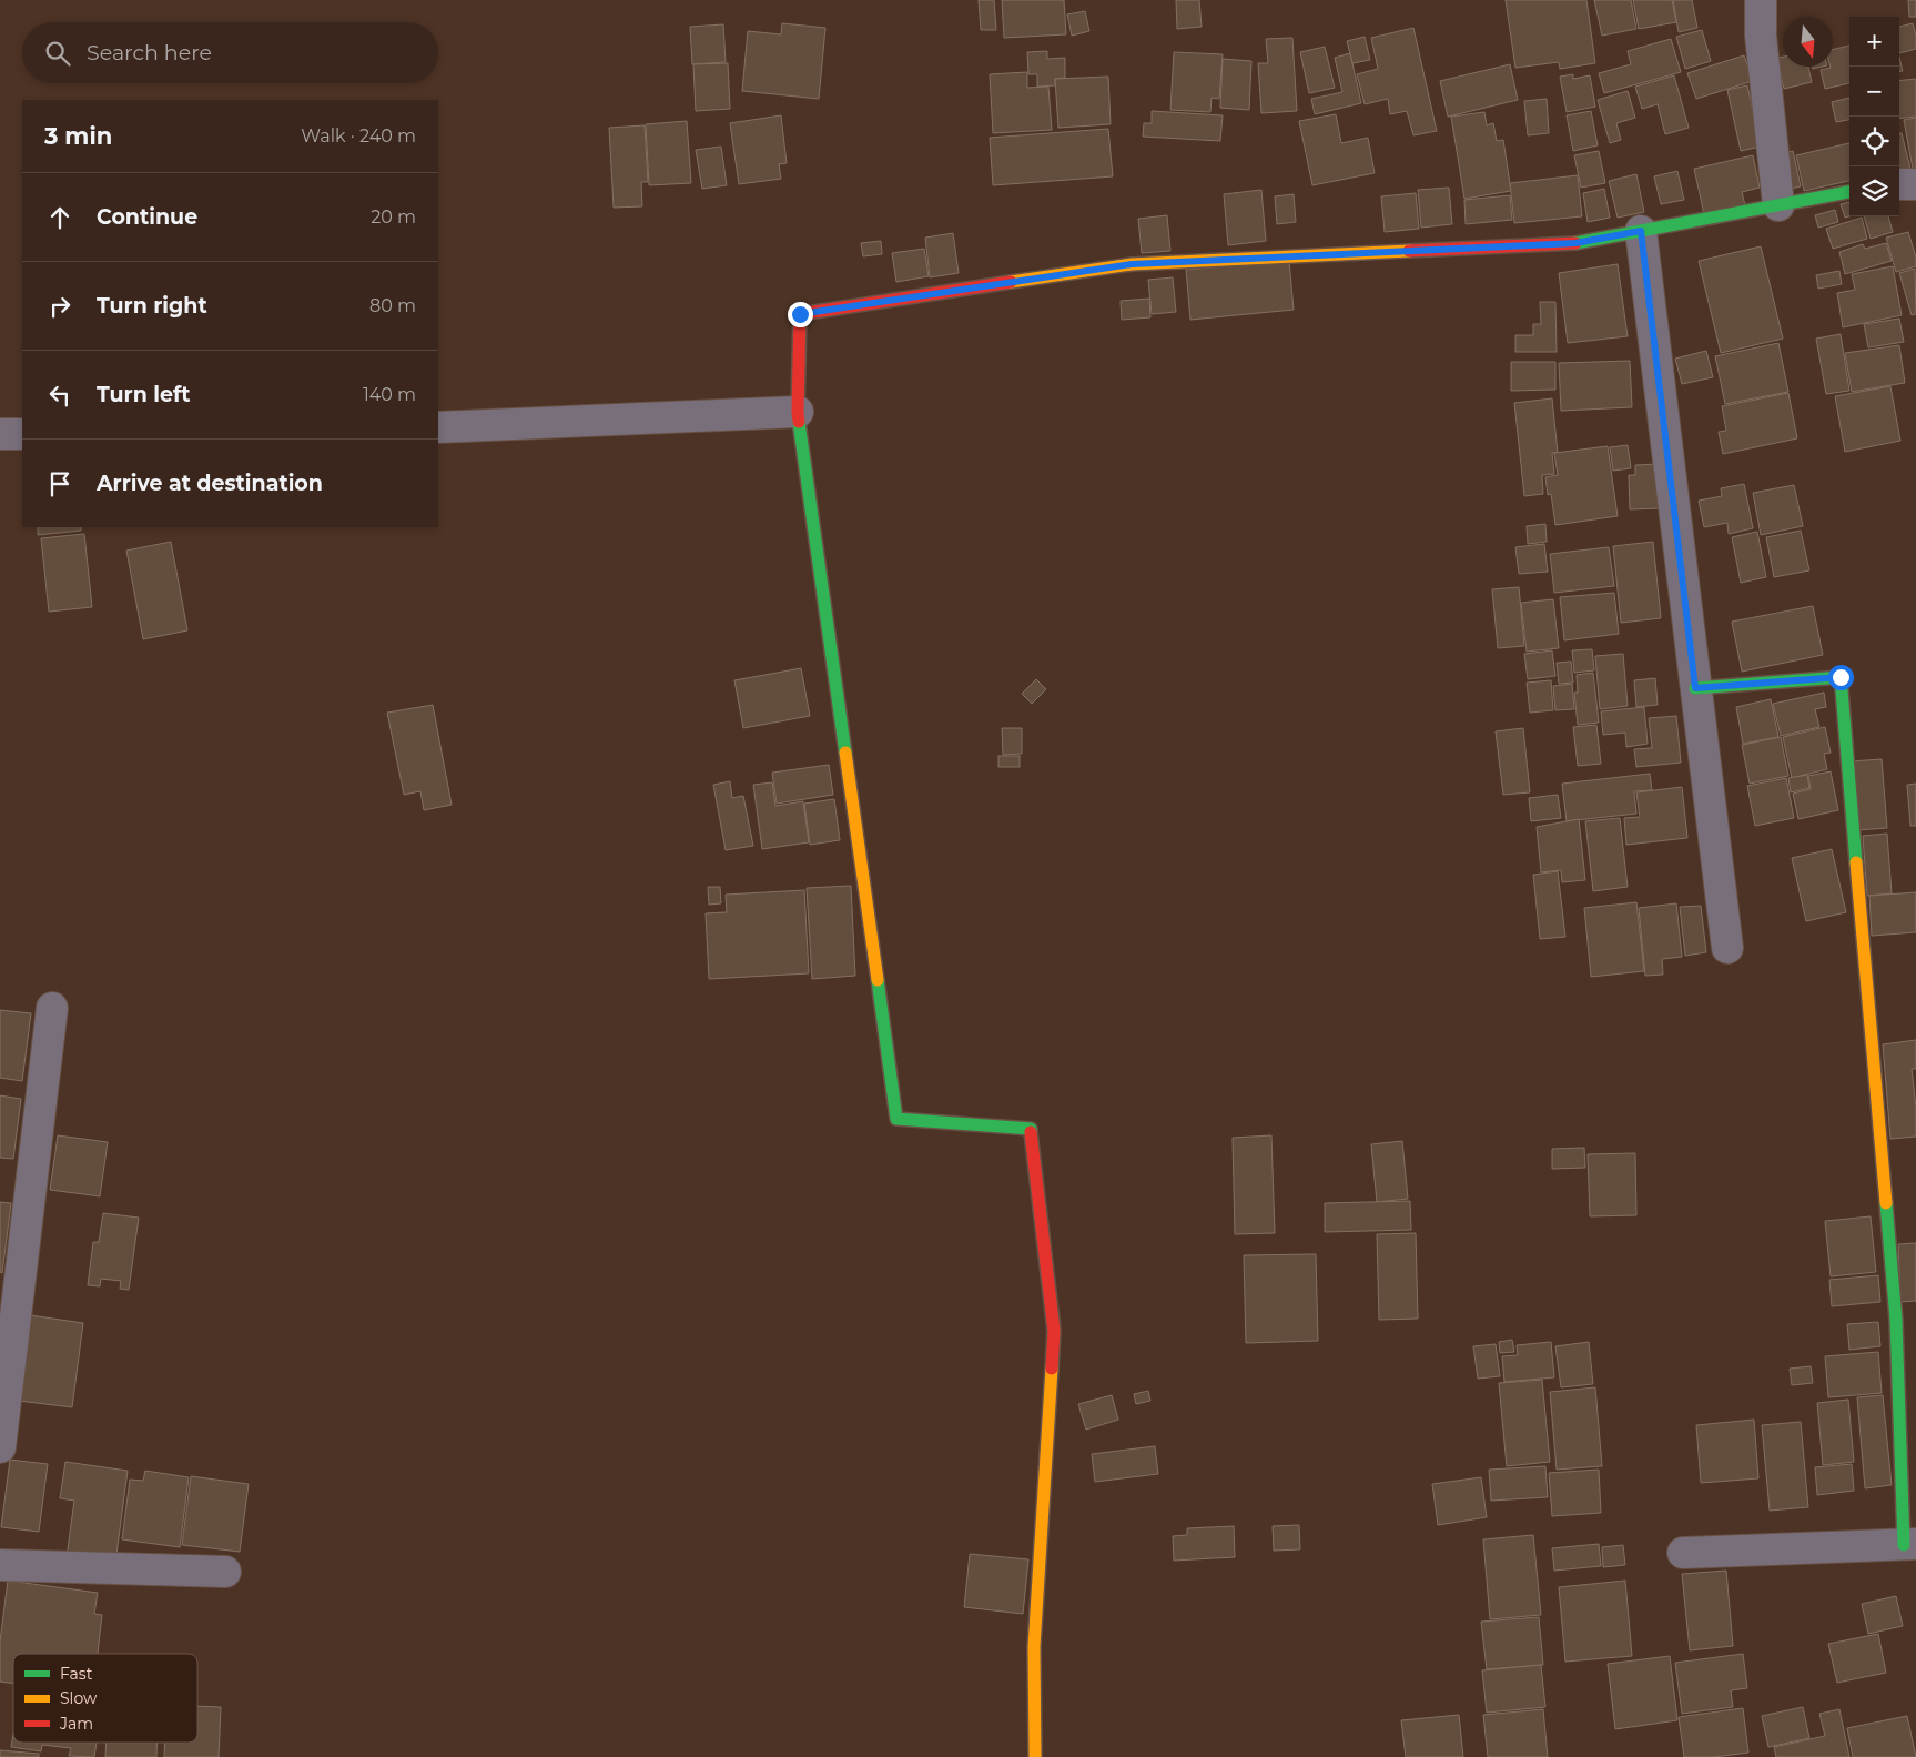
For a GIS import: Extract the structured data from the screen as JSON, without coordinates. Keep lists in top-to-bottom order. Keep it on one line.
{"legend":["Fast","Slow","Jam"],"north":"bottom","page":{"map_buttons":["+","−"],"search":"Search here","heading":["3 min","Walk · 240 m"],"list":[["Continue","20 m"],["Turn right","80 m"],["Turn left","140 m"],"Arrive at destination"]}}
